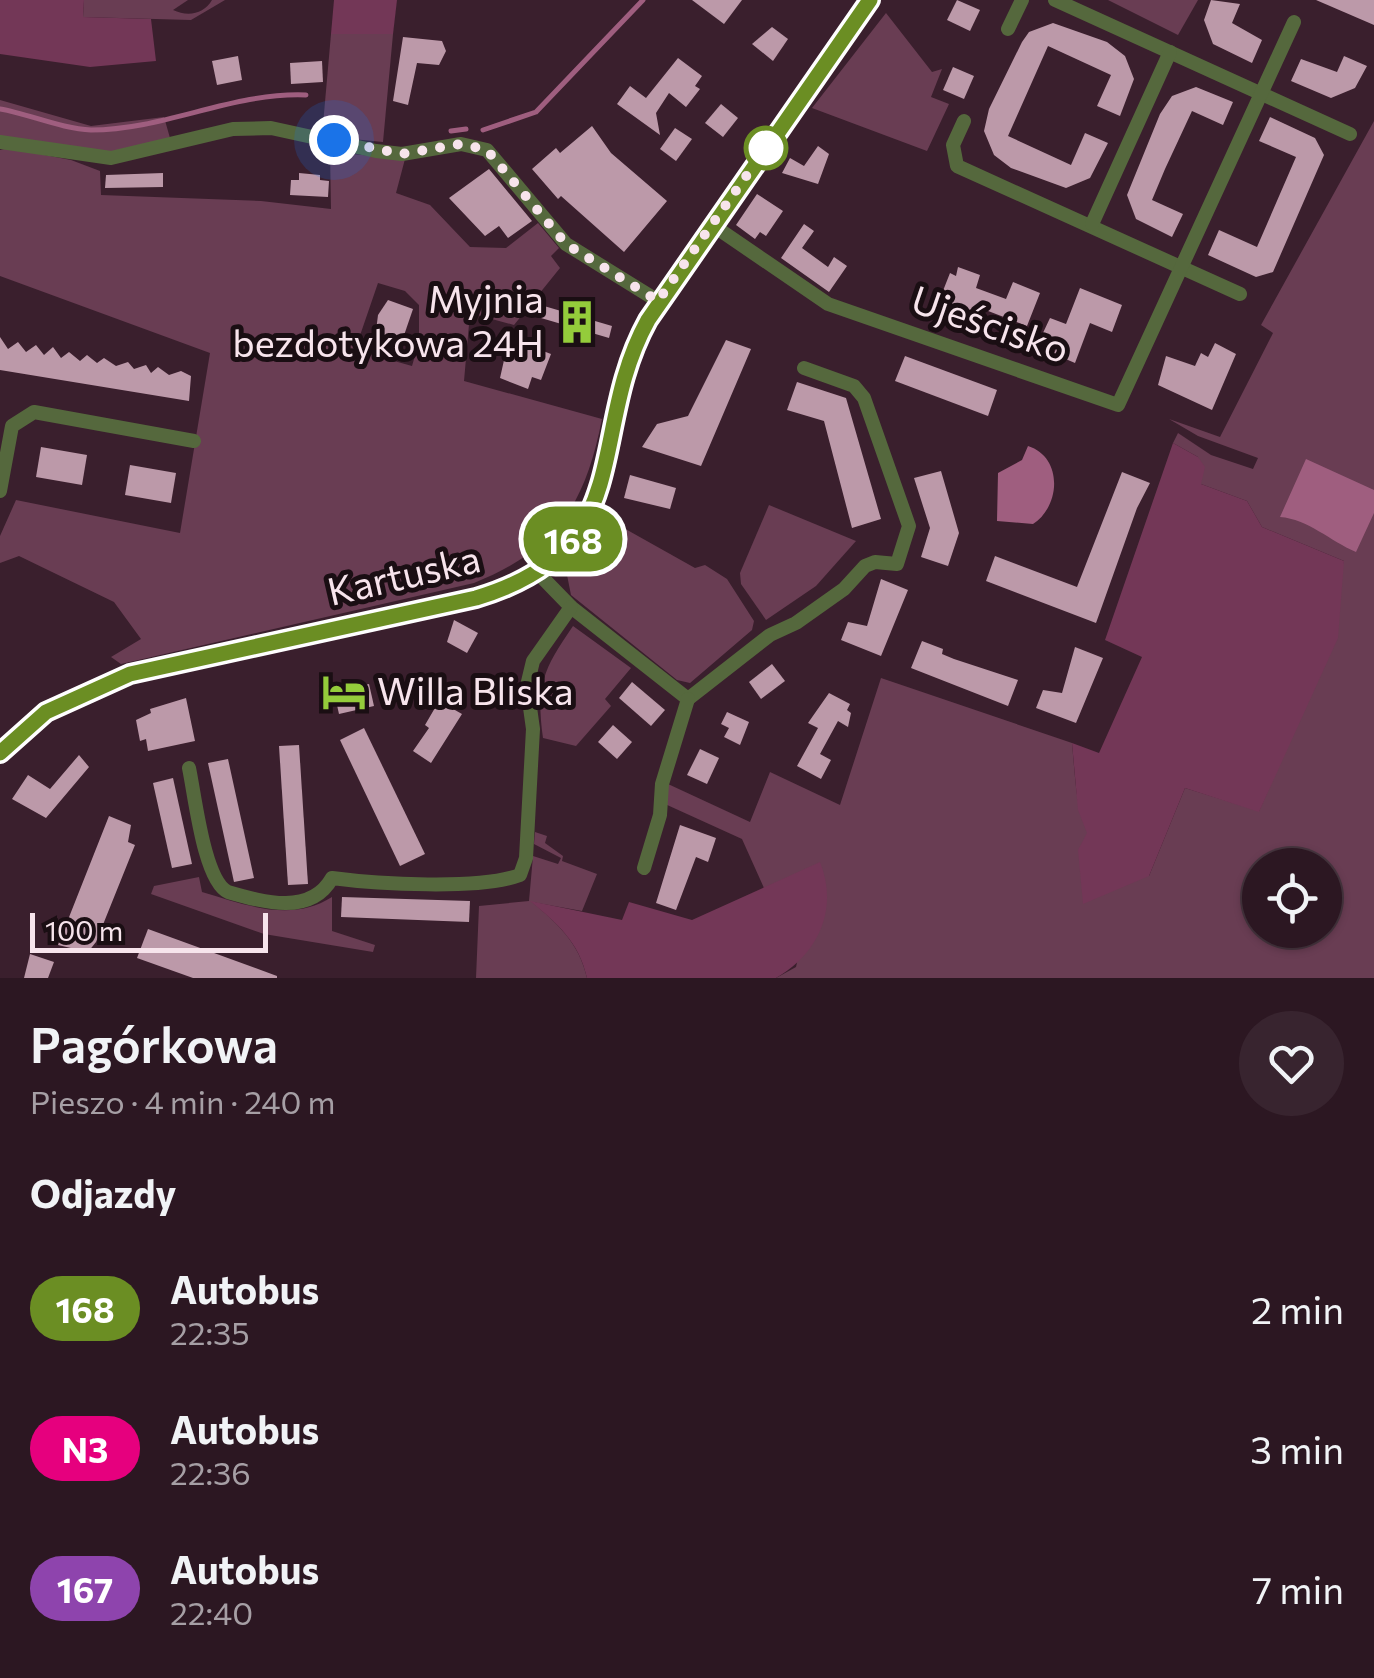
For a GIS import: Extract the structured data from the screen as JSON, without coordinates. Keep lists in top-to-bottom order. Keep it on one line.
{"streets":{"street":["Ujeścisko","Kartuska"]},"crossings":[["Ujeścisko","Kartuska"]],"places":{"building":["Myjnia bezdotykowa 24H"],"hotel":["Willa Bliska"]},"lines":["bus line 168"],"scale_bar":"100 m","page":{"on_map":"168","scale":"100 m","heading":[["Pagórkowa","Pieszo · 4 min · 240 m"],"Odjazdy"],"list":[{"mark":"168","name":"Autobus","note":"22:35","value":"2 min"},{"mark":"N3","name":"Autobus","note":"22:36","value":"3 min"},{"mark":"167","name":"Autobus","note":"22:40","value":"7 min"}]}}
